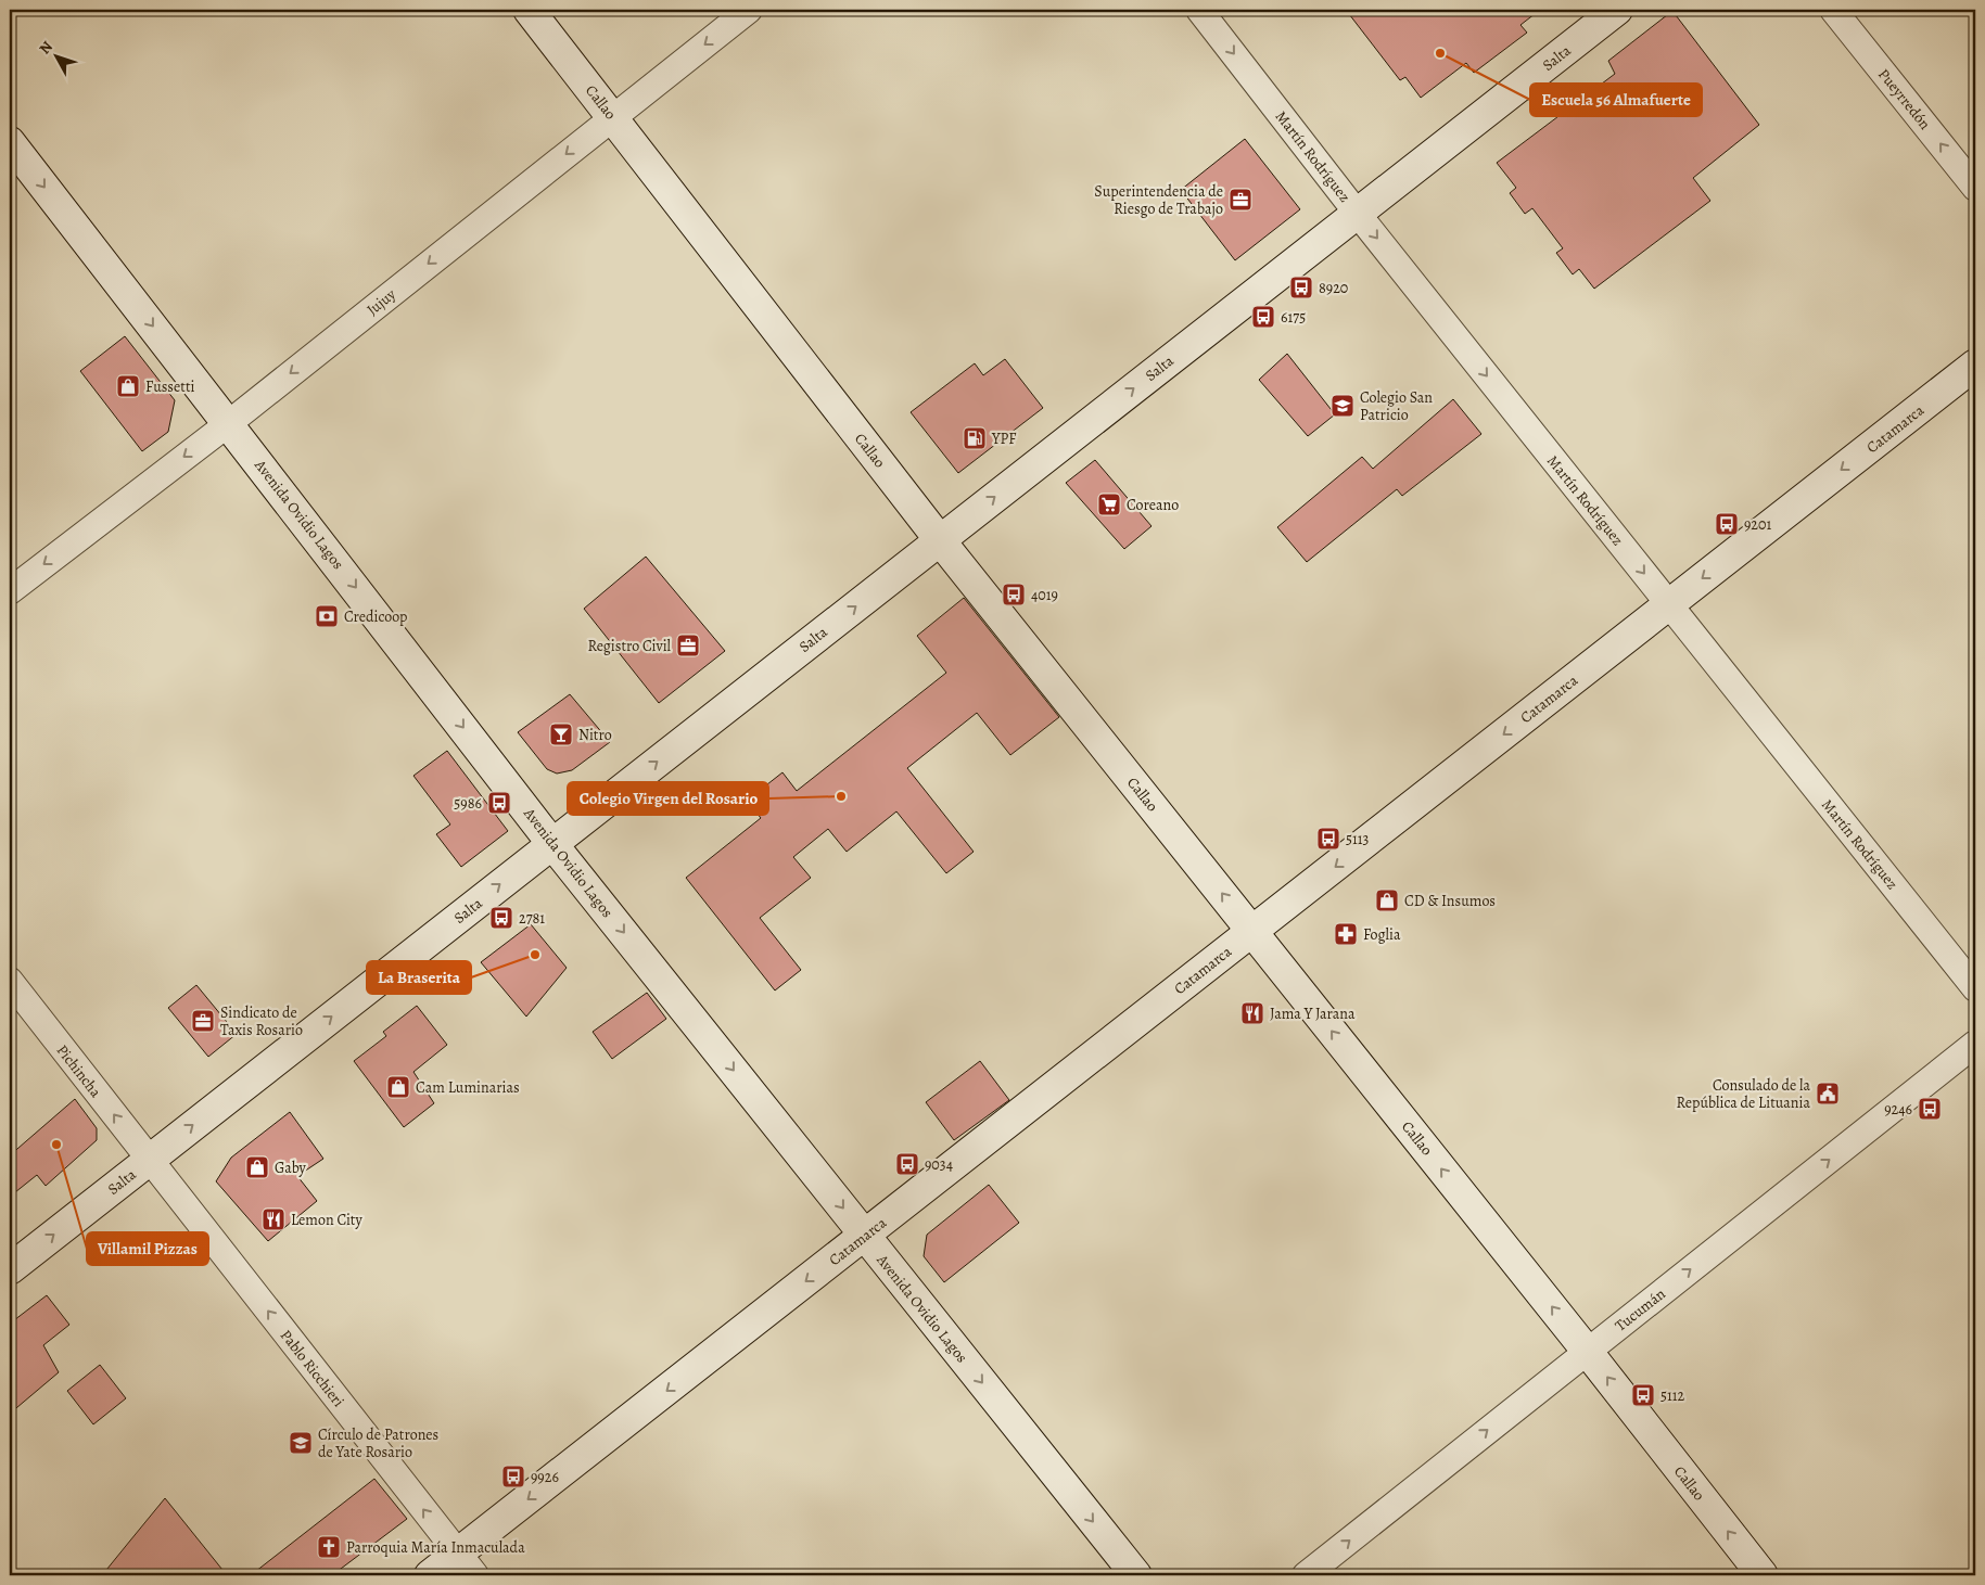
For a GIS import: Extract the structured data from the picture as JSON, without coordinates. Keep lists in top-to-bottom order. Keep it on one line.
{"streets":{"main road":["Salta","Callao","Catamarca","Avenida Ovidio Lagos"],"street":["Pueyrredón","Martín Rodríguez","Jujuy","Pichincha","Tucumán","Pablo Ricchieri"]},"crossings":[["Salta","Callao"],["Salta","Martín Rodríguez"],["Salta","Avenida Ovidio Lagos"],["Salta","Pichincha"],["Salta","Pablo Ricchieri"],["Callao","Jujuy"],["Callao","Catamarca"],["Callao","Tucumán"],["Martín Rodríguez","Catamarca"],["Jujuy","Avenida Ovidio Lagos"],["Catamarca","Avenida Ovidio Lagos"],["Catamarca","Pablo Ricchieri"],["Pichincha","Pablo Ricchieri"]],"one_way":["Salta","Pueyrredón","Callao","Martín Rodríguez","Jujuy","Catamarca","Avenida Ovidio Lagos","Pichincha","Tucumán","Pablo Ricchieri"],"places":{"other":["Escuela 56 Almafuerte","Colegio Virgen del Rosario","La Braserita","Villamil Pizzas"],"office":["Superintendencia de Riesgo de Trabajo","Registro Civil","Sindicato de Taxis Rosario"],"bus stop":["8920","6175","9201","4019","5986","5113","2781","9246","9034","5112","9926"],"shop":["Fussetti","CD & Insumos","Cam Luminarias","Gaby"],"school or university":["Colegio San Patricio","Círculo de Patrones de Yate Rosario"],"fuel station":["YPF"],"supermarket":["Coreano"],"bank":["Credicoop"],"bar":["Nitro"],"pharmacy":["Foglia"],"restaurant":["Jama Y Jarana","Lemon City"],"public building":["Consulado de la República de Lituania"],"church":["Parroquia María Inmaculada"]},"north":"top left"}
